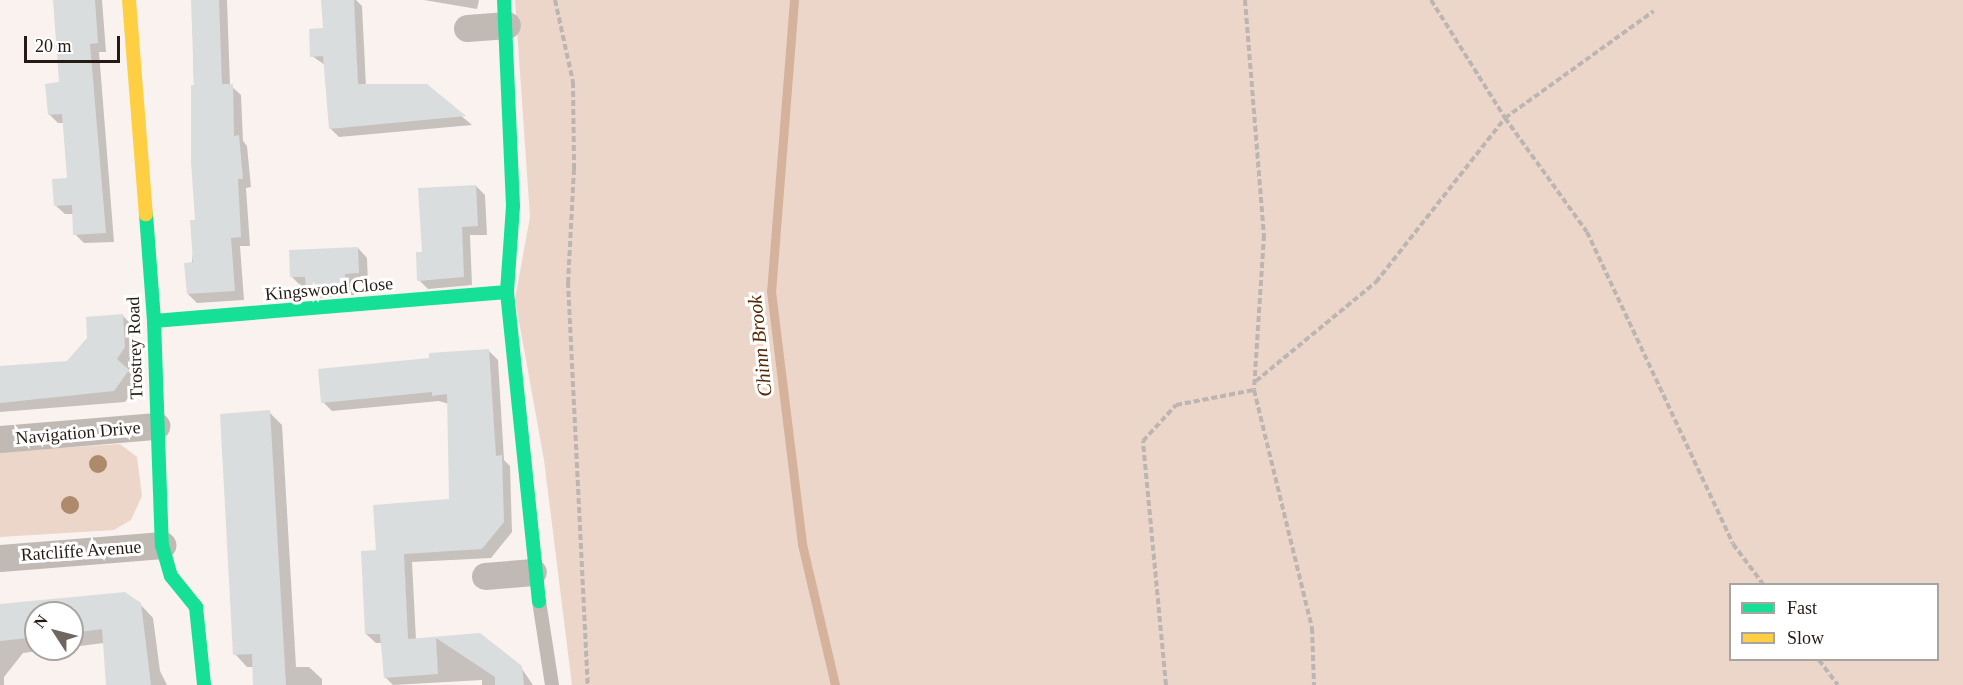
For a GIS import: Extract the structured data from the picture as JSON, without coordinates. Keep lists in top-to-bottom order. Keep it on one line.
{"streets":{"street":["Kingswood Close","Trostrey Road","Navigation Drive","Ratcliffe Avenue"]},"crossings":[["Kingswood Close","Trostrey Road"],["Trostrey Road","Navigation Drive"],["Trostrey Road","Ratcliffe Avenue"]],"water":["Chinn Brook"],"legend":["Fast","Slow"],"scale_bar":"20 m","north":"top left"}
